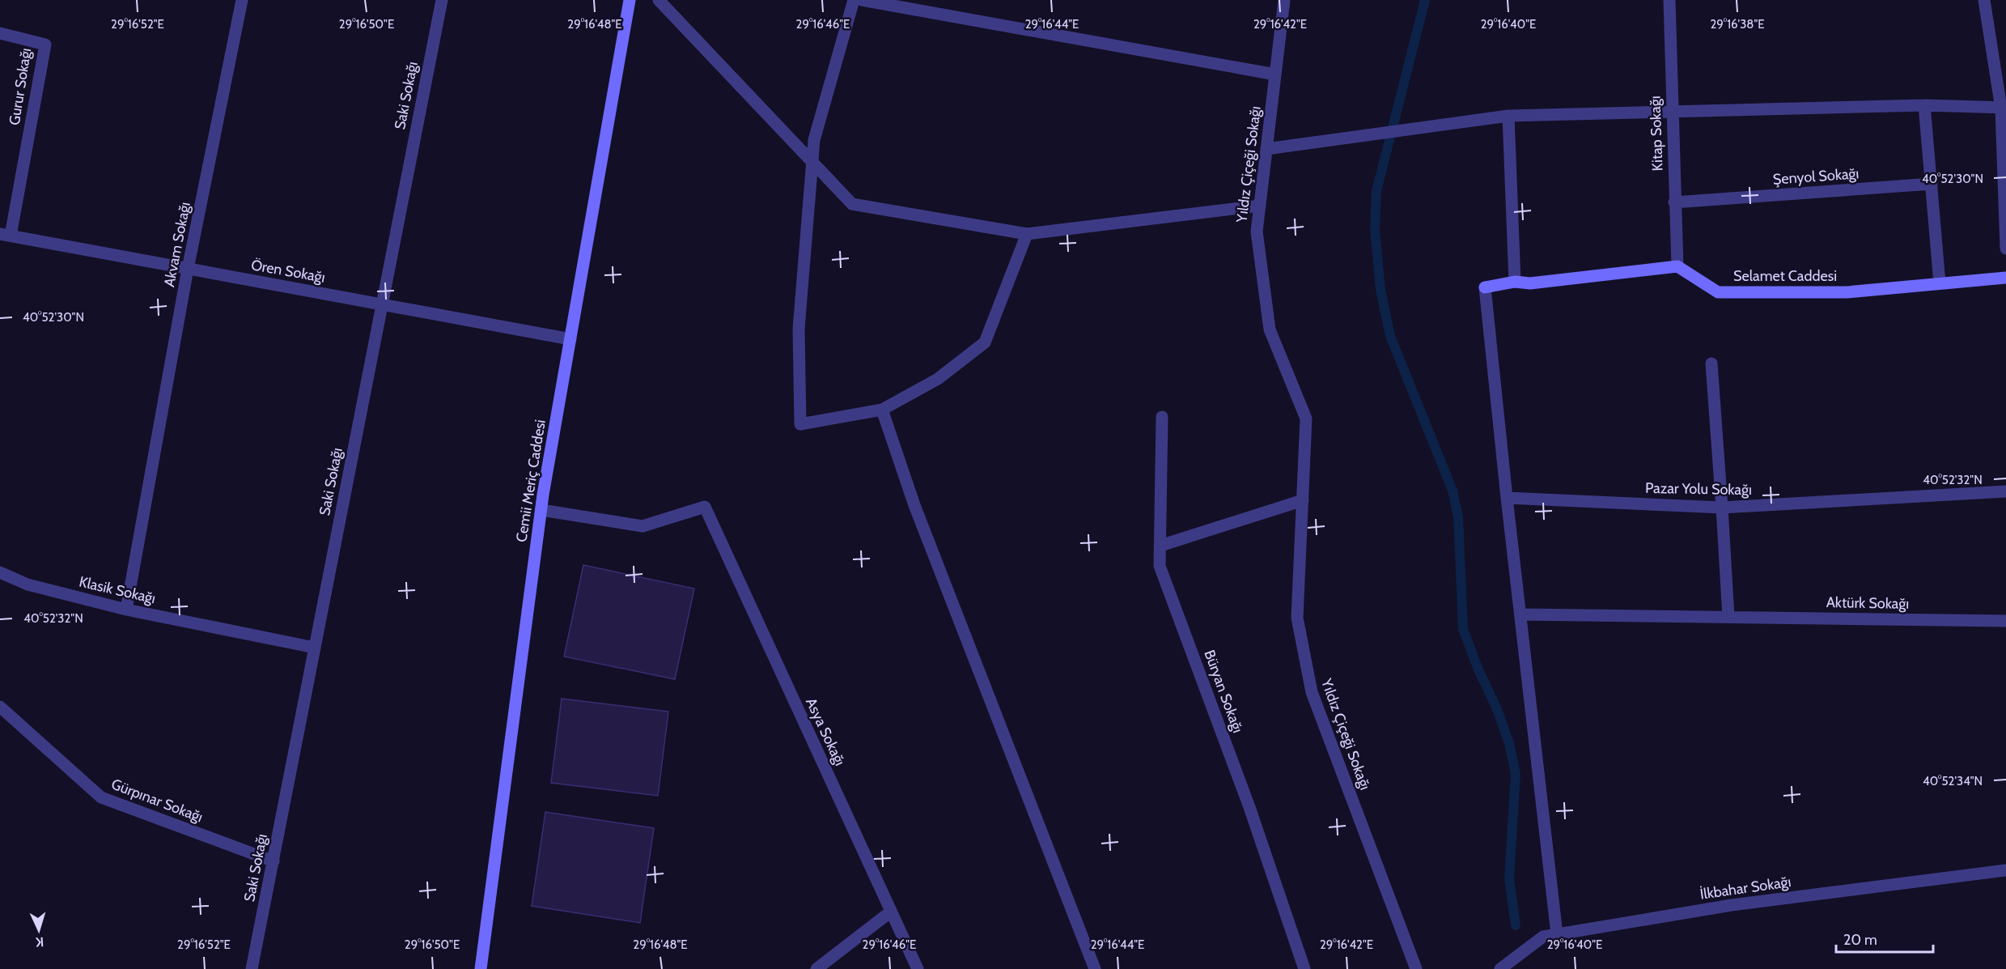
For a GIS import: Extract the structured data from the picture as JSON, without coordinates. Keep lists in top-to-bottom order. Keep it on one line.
{"streets":{"street":["Gurur Sokağı","Saki Sokağı","Kitap Sokağı","Yıldız Çiçeği Sokağı","Şenyol Sokağı","Akvam Sokağı","Ören Sokağı","Selamet Caddesi","Cemii Meriç Caddesi","Pazar Yolu Sokağı","Klasik Sokağı","Aktürk Sokağı","Büryan Sokağı","Asya Sokağı","Gürpınar Sokağı","İlkbahar Sokağı"]},"crossings":[["Gurur Sokağı","Ören Sokağı"],["Saki Sokağı","Ören Sokağı"],["Saki Sokağı","Klasik Sokağı"],["Saki Sokağı","Gürpınar Sokağı"],["Kitap Sokağı","Şenyol Sokağı"],["Kitap Sokağı","Selamet Caddesi"],["Akvam Sokağı","Ören Sokağı"],["Akvam Sokağı","Klasik Sokağı"],["Ören Sokağı","Cemii Meriç Caddesi"],["Cemii Meriç Caddesi","Asya Sokağı"]],"scale_bar":"20 m","north":"bottom","coordinates":["29°16'52\"E","29°16'50\"E","29°16'48\"E","29°16'46\"E","29°16'44\"E","29°16'42\"E","29°16'40\"E","29°16'38\"E","40°52'30\"N","40°52'32\"N","40°52'34\"N"]}
